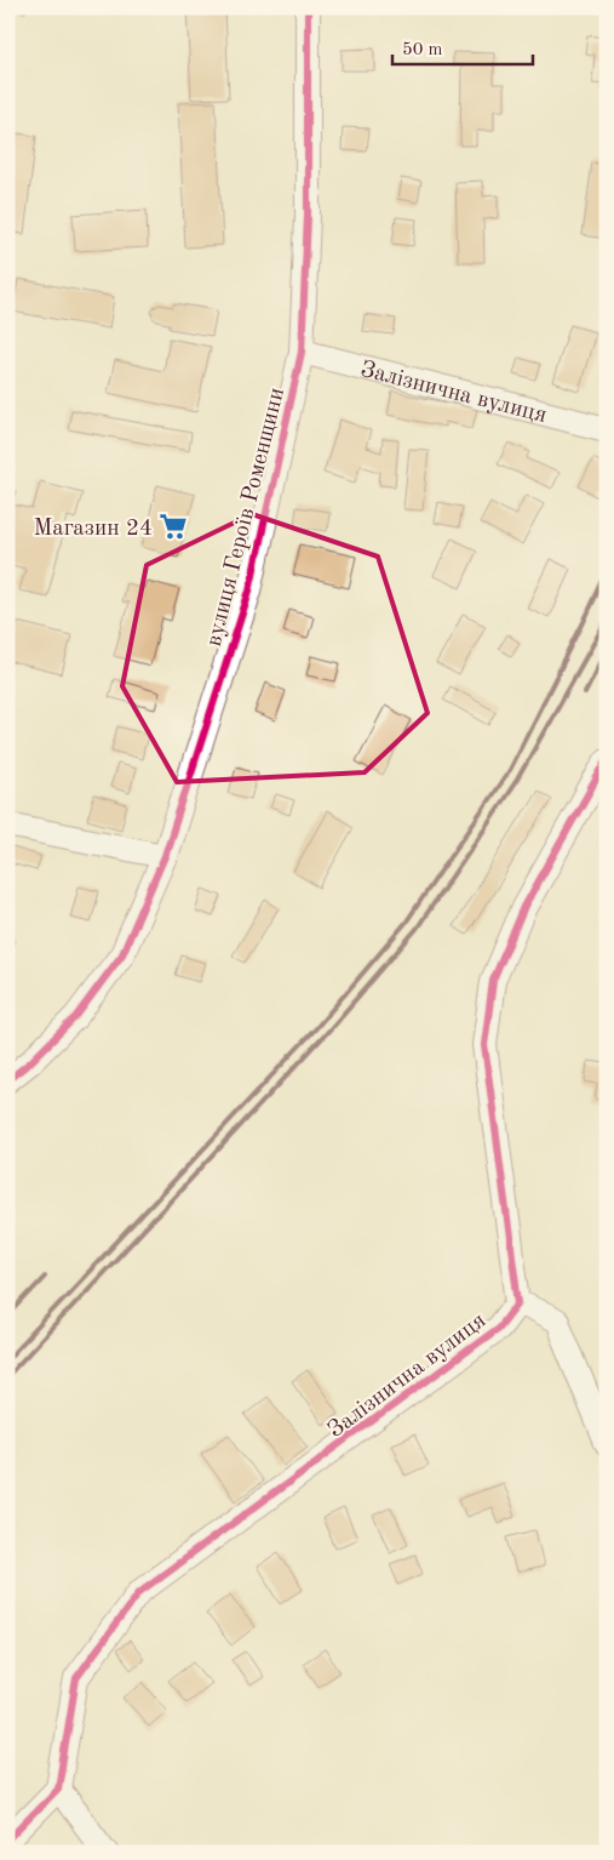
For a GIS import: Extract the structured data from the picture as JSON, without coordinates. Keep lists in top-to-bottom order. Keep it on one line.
{"streets":{"street":["Залізнична вулиця","вулиця Героїв Роменщини"]},"crossings":[["Залізнична вулиця","вулиця Героїв Роменщини"]],"places":{"supermarket":["Магазин 24"]},"scale_bar":"50 m"}
